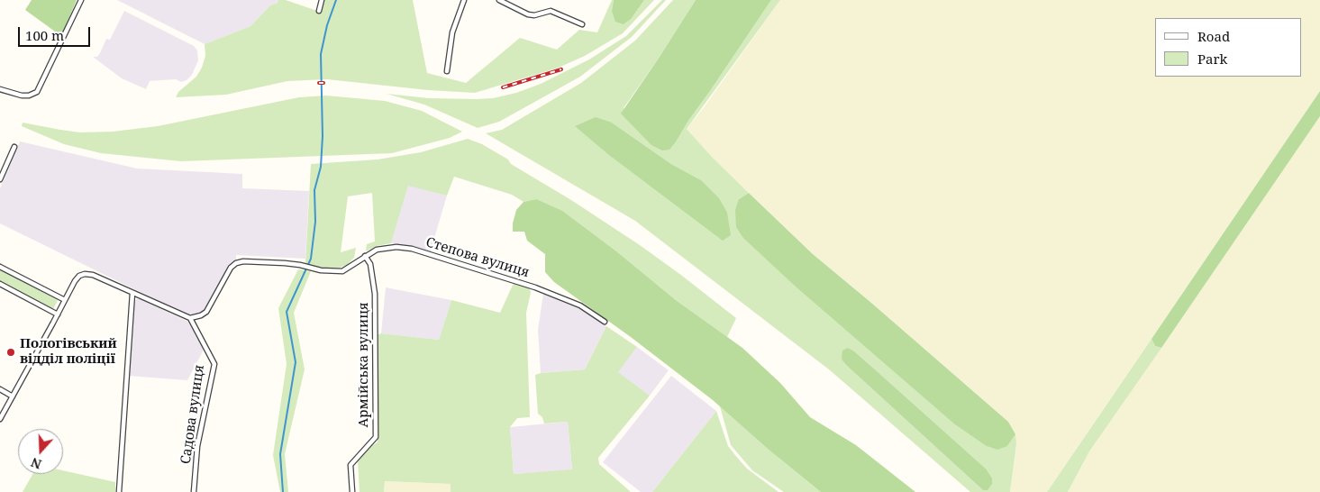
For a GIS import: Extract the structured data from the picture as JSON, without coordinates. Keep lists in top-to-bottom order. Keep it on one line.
{"streets":{"street":["Степова вулиця","Армійська вулиця","Садова вулиця"]},"crossings":[["Степова вулиця","Армійська вулиця"],["Степова вулиця","Садова вулиця"]],"places":["Пологівський відділ поліції"],"legend":["Road","Park"],"scale_bar":"100 m","north":"bottom"}
